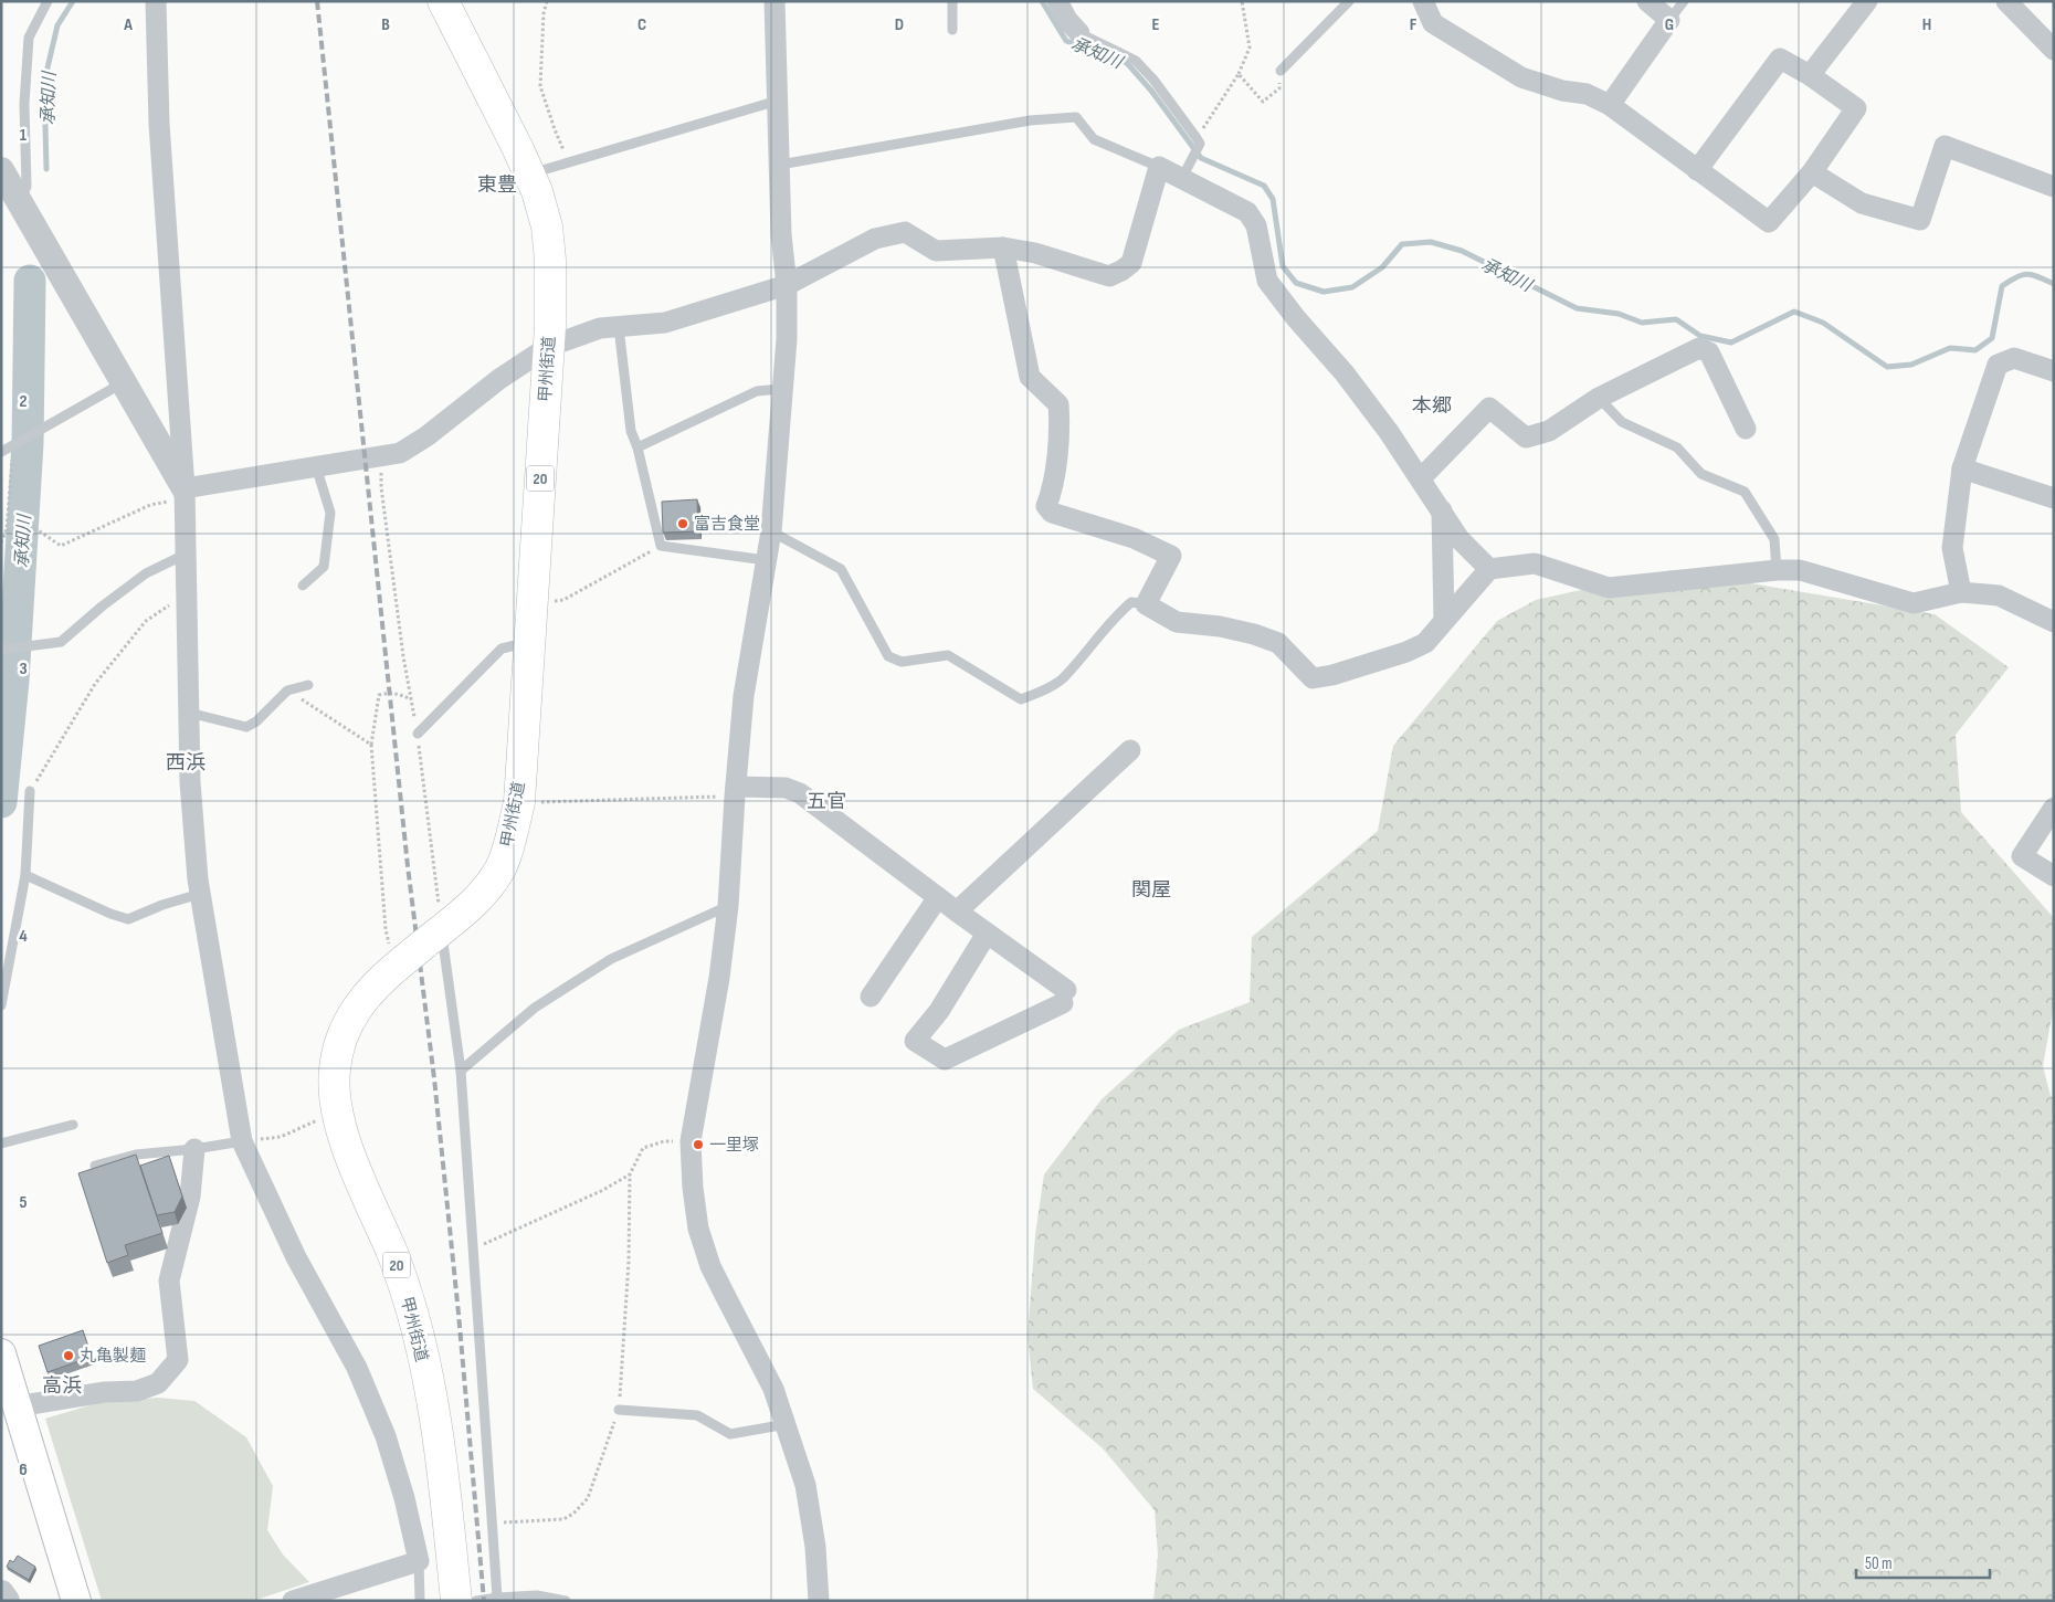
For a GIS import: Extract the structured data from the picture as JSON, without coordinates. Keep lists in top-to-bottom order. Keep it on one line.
{"streets":{"highway":["甲州街道","20"]},"districts":["東豊","本郷","西浜","五官","関屋","高浜"],"water":["承知川"],"places":["富吉食堂","一里塚","丸亀製麺"],"scale_bar":"50 m","grid":{"columns":["A","B","C","D","E","F","G","H"],"rows":["1","2","3","4","5","6"]}}
